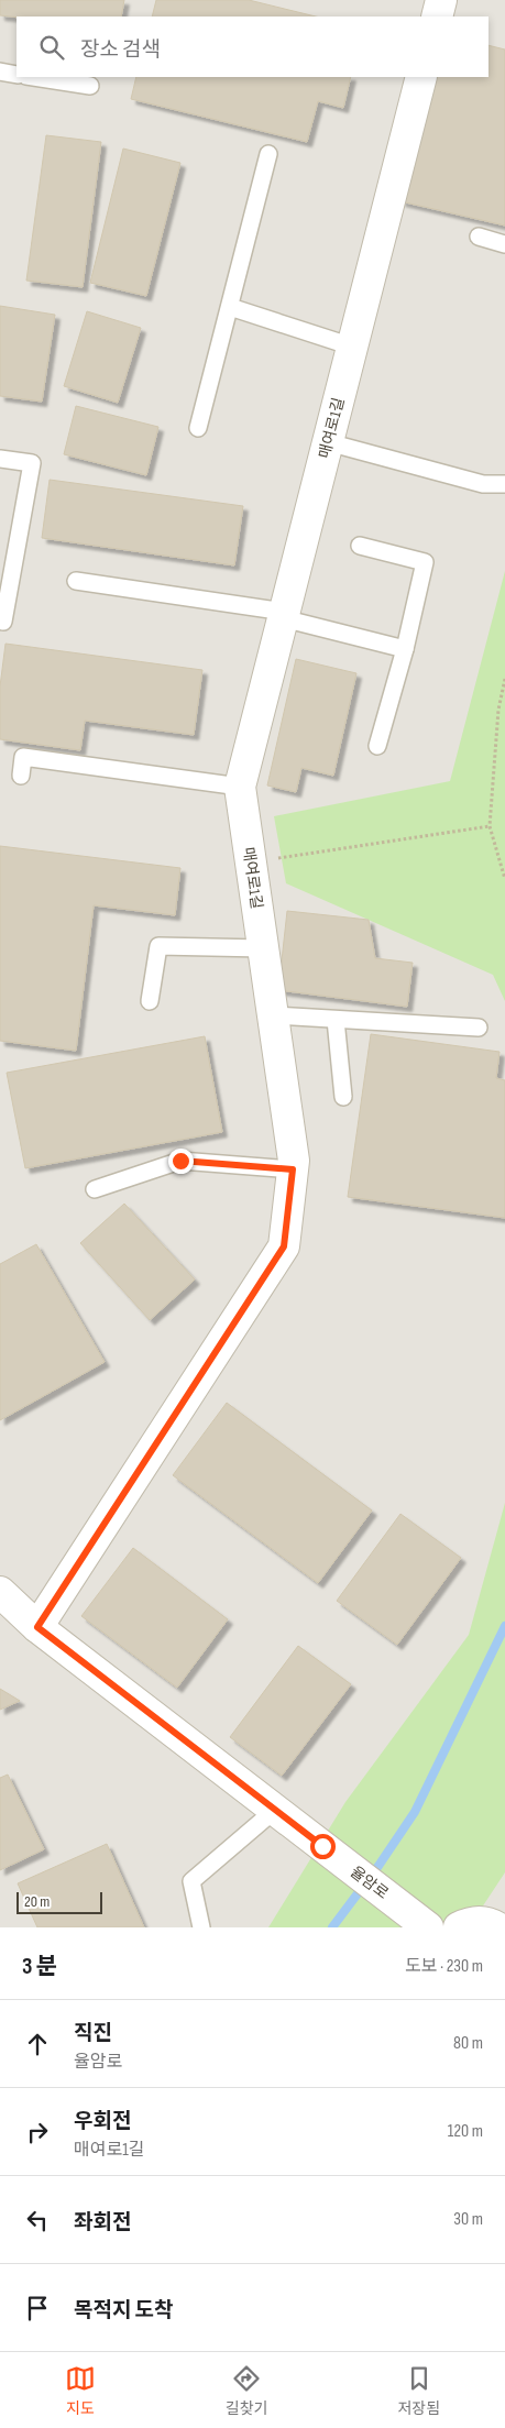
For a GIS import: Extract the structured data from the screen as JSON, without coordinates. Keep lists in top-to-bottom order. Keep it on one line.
{"streets":{"street":["매여로1길","율암로"]},"crossings":[["매여로1길","율암로"]],"scale_bar":"20 m","page":{"search":"장소 검색","scale":"20 m","heading":["3 분","도보 · 230 m"],"list":[["직진","율암로","80 m"],["우회전","매여로1길","120 m"],["좌회전","30 m"],"목적지 도착"],"nav":["지도","길찾기","저장됨"]}}
